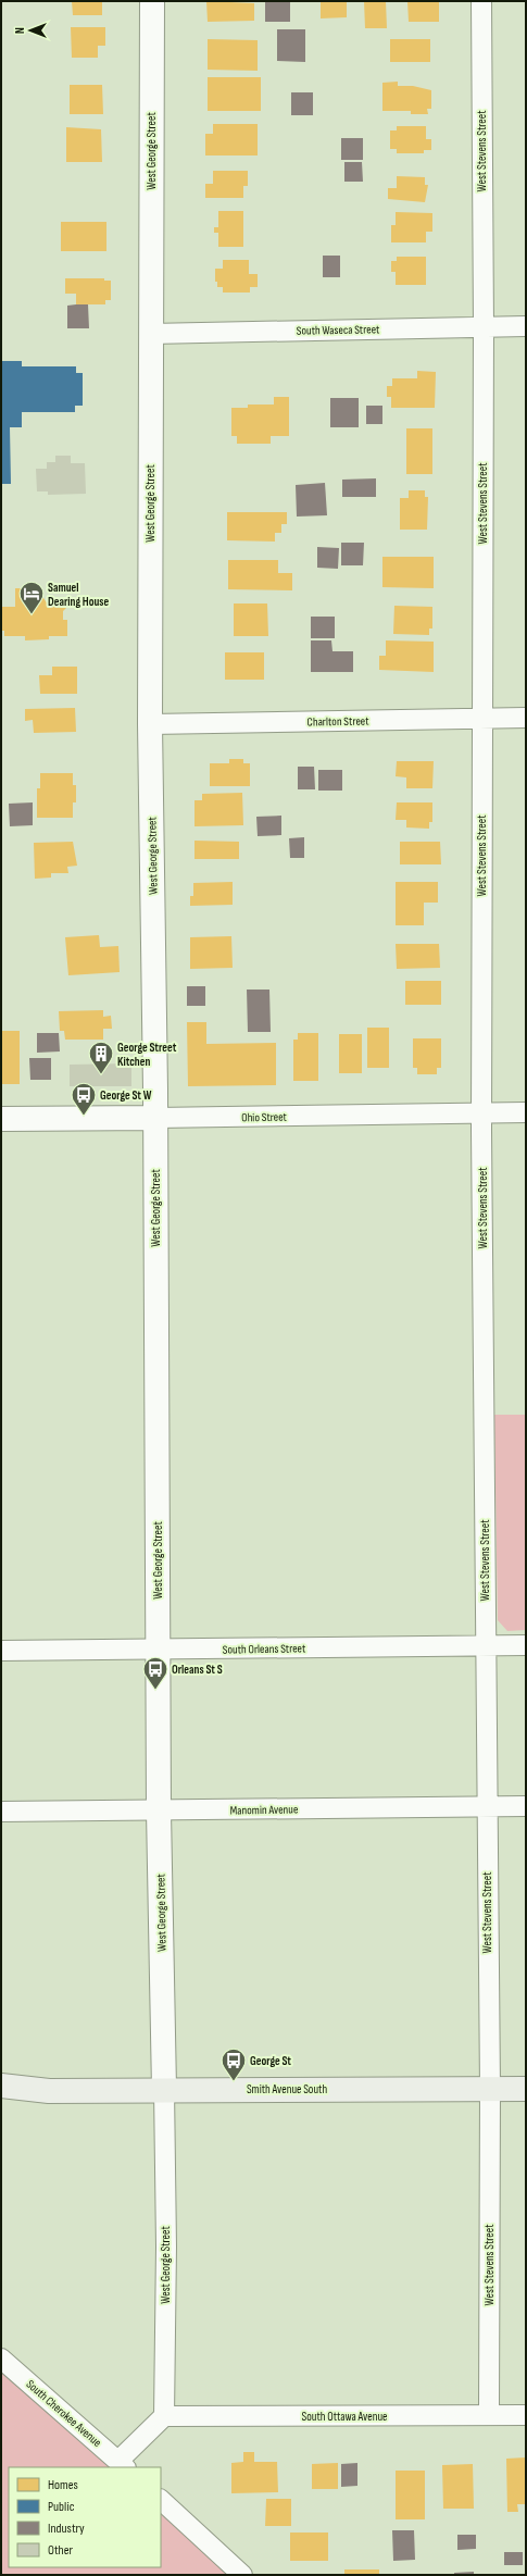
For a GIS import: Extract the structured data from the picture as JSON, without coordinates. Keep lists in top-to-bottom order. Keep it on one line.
{"streets":{"main road":["Smith Avenue South"],"street":["West George Street","West Stevens Street","South Waseca Street","Charlton Street","Ohio Street","South Orleans Street","Manomin Avenue","South Cherokee Avenue","South Ottawa Avenue"]},"crossings":[["West George Street","South Waseca Street"],["West George Street","Charlton Street"],["West George Street","Ohio Street"],["West George Street","South Orleans Street"],["West George Street","Manomin Avenue"],["West George Street","Smith Avenue South"],["West George Street","South Ottawa Avenue"],["West Stevens Street","South Waseca Street"],["West Stevens Street","Charlton Street"],["West Stevens Street","Ohio Street"],["West Stevens Street","South Orleans Street"],["West Stevens Street","Manomin Avenue"],["West Stevens Street","Smith Avenue South"],["West Stevens Street","South Ottawa Avenue"]],"places":{"hotel":["Samuel Dearing House"],"building":["George Street Kitchen"],"bus stop":["George St W","Orleans St S","George St"]},"legend":["Homes","Public","Industry","Other"],"north":"left"}
